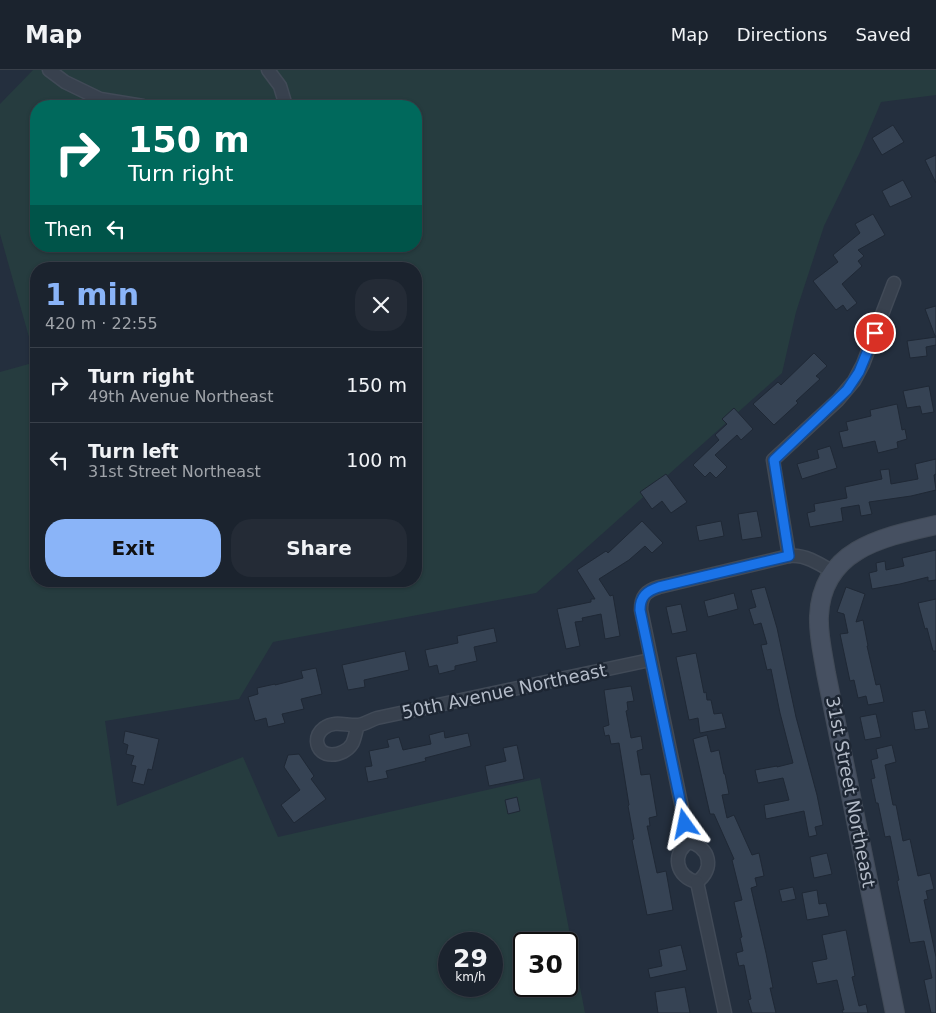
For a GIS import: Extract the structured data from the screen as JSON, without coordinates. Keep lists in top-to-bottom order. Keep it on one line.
{"streets":{"street":["50th Avenue Northeast","31st Street Northeast"]},"page":{"header":"Map","nav":["Map","Directions","Saved"],"turn":["150 m","Turn right"],"then":"Then","heading":["1 min","420 m · 22:55"],"list":[{"name":"Turn right","note":"49th Avenue Northeast","value":"150 m"},{"name":"Turn left","note":"31st Street Northeast","value":"100 m"}],"buttons":["Exit","Share"],"speed":"29 km/h","limit":"30"}}
